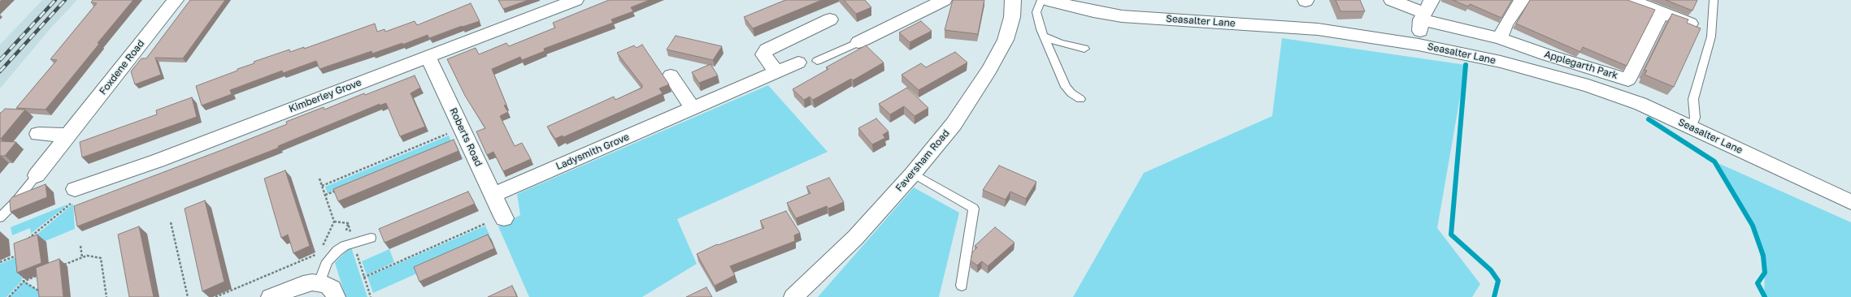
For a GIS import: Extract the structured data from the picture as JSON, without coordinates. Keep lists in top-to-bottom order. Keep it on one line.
{"streets":{"street":["Seasalter Lane","Applegarth Park","Foxdene Road","Kimberley Grove","Roberts Road","Ladysmith Grove","Faversham Road"]},"crossings":[["Kimberley Grove","Roberts Road"],["Roberts Road","Ladysmith Grove"]]}
